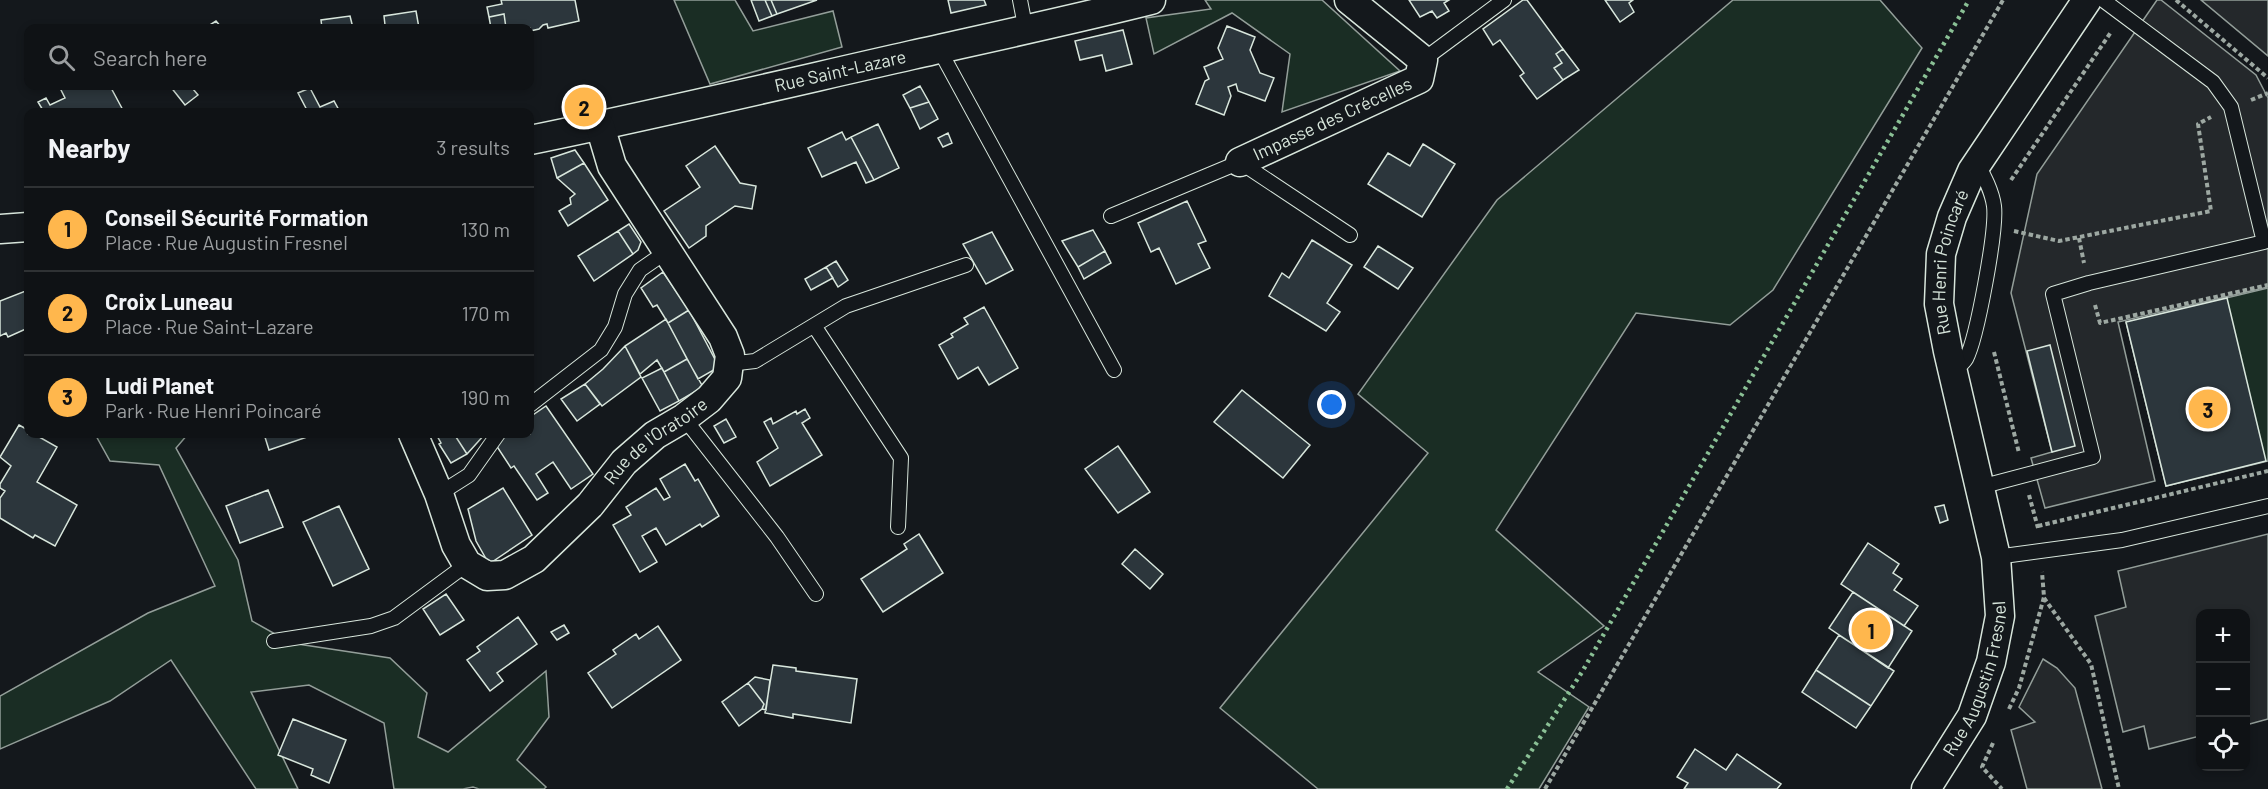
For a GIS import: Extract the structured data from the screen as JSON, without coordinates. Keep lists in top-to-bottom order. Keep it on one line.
{"streets":{"street":["Rue Saint-Lazare","Impasse des Crécelles","Rue Henri Poincaré","Rue de l'Oratoire","Rue Augustin Fresnel"]},"crossings":[["Rue Henri Poincaré","Rue Augustin Fresnel"]],"page":{"search":"Search here","pins":["2","3","1"],"heading":["Nearby","3 results"],"list":[{"mark":"1","name":"Conseil Sécurité Formation","note":"Place · Rue Augustin Fresnel","value":"130 m"},{"mark":"2","name":"Croix Luneau","note":"Place · Rue Saint-Lazare","value":"170 m"},{"mark":"3","name":"Ludi Planet","note":"Park · Rue Henri Poincaré","value":"190 m"}],"map_buttons":["+","−"]}}
